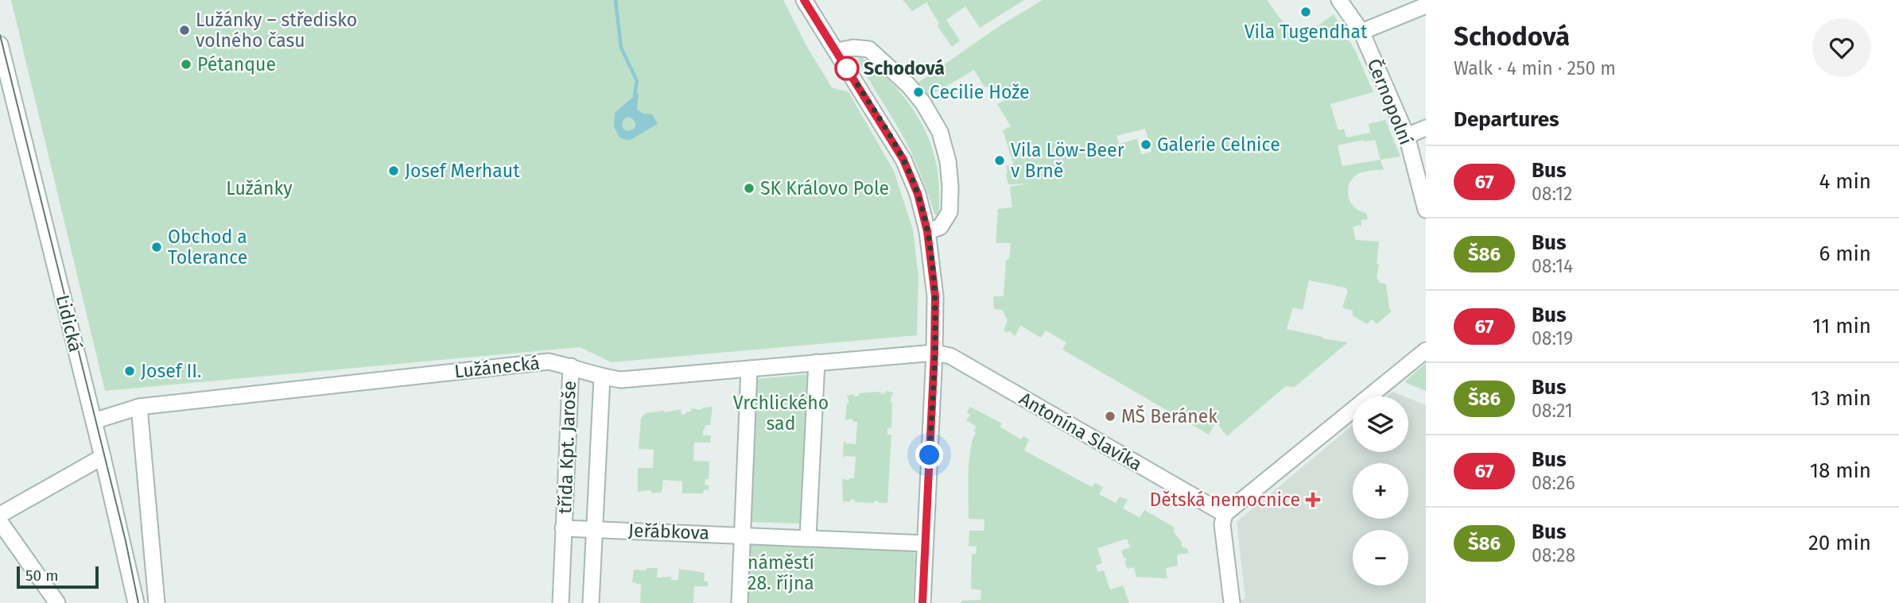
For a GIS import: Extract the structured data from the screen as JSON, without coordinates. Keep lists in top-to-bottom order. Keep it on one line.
{"streets":{"street":["Černopolní","Lidická","Lužánecká","Antonína Slavíka","třída Kpt. Jaroše","Jeřábkova"]},"crossings":[["Lidická","Lužánecká"],["Lužánecká","Antonína Slavíka"],["Lužánecká","třída Kpt. Jaroše"],["třída Kpt. Jaroše","Jeřábkova"]],"parks":["Lužánky","Vrchlického sad","náměstí 28. října"],"places":{"other":["Vila Tugendhat","Lužánky – středisko volného času","Pétanque","Schodová","Cecilie Hože","Galerie Celnice","Vila Löw-Beer v Brně","Josef Merhaut","SK Královo Pole","Obchod a Tolerance","Josef II.","MŠ Beránek"],"health":["Dětská nemocnice"]},"lines":["bus line 67"],"scale_bar":"50 m","page":{"heading":[["Schodová","Walk · 4 min · 250 m"],"Departures"],"list":[{"mark":"67","name":"Bus","note":"08:12","value":"4 min"},{"mark":"Š86","name":"Bus","note":"08:14","value":"6 min"},{"mark":"67","name":"Bus","note":"08:19","value":"11 min"},{"mark":"Š86","name":"Bus","note":"08:21","value":"13 min"},{"mark":"67","name":"Bus","note":"08:26","value":"18 min"},{"mark":"Š86","name":"Bus","note":"08:28","value":"20 min"}],"map_buttons":["+","−"],"scale":"50 m"}}
